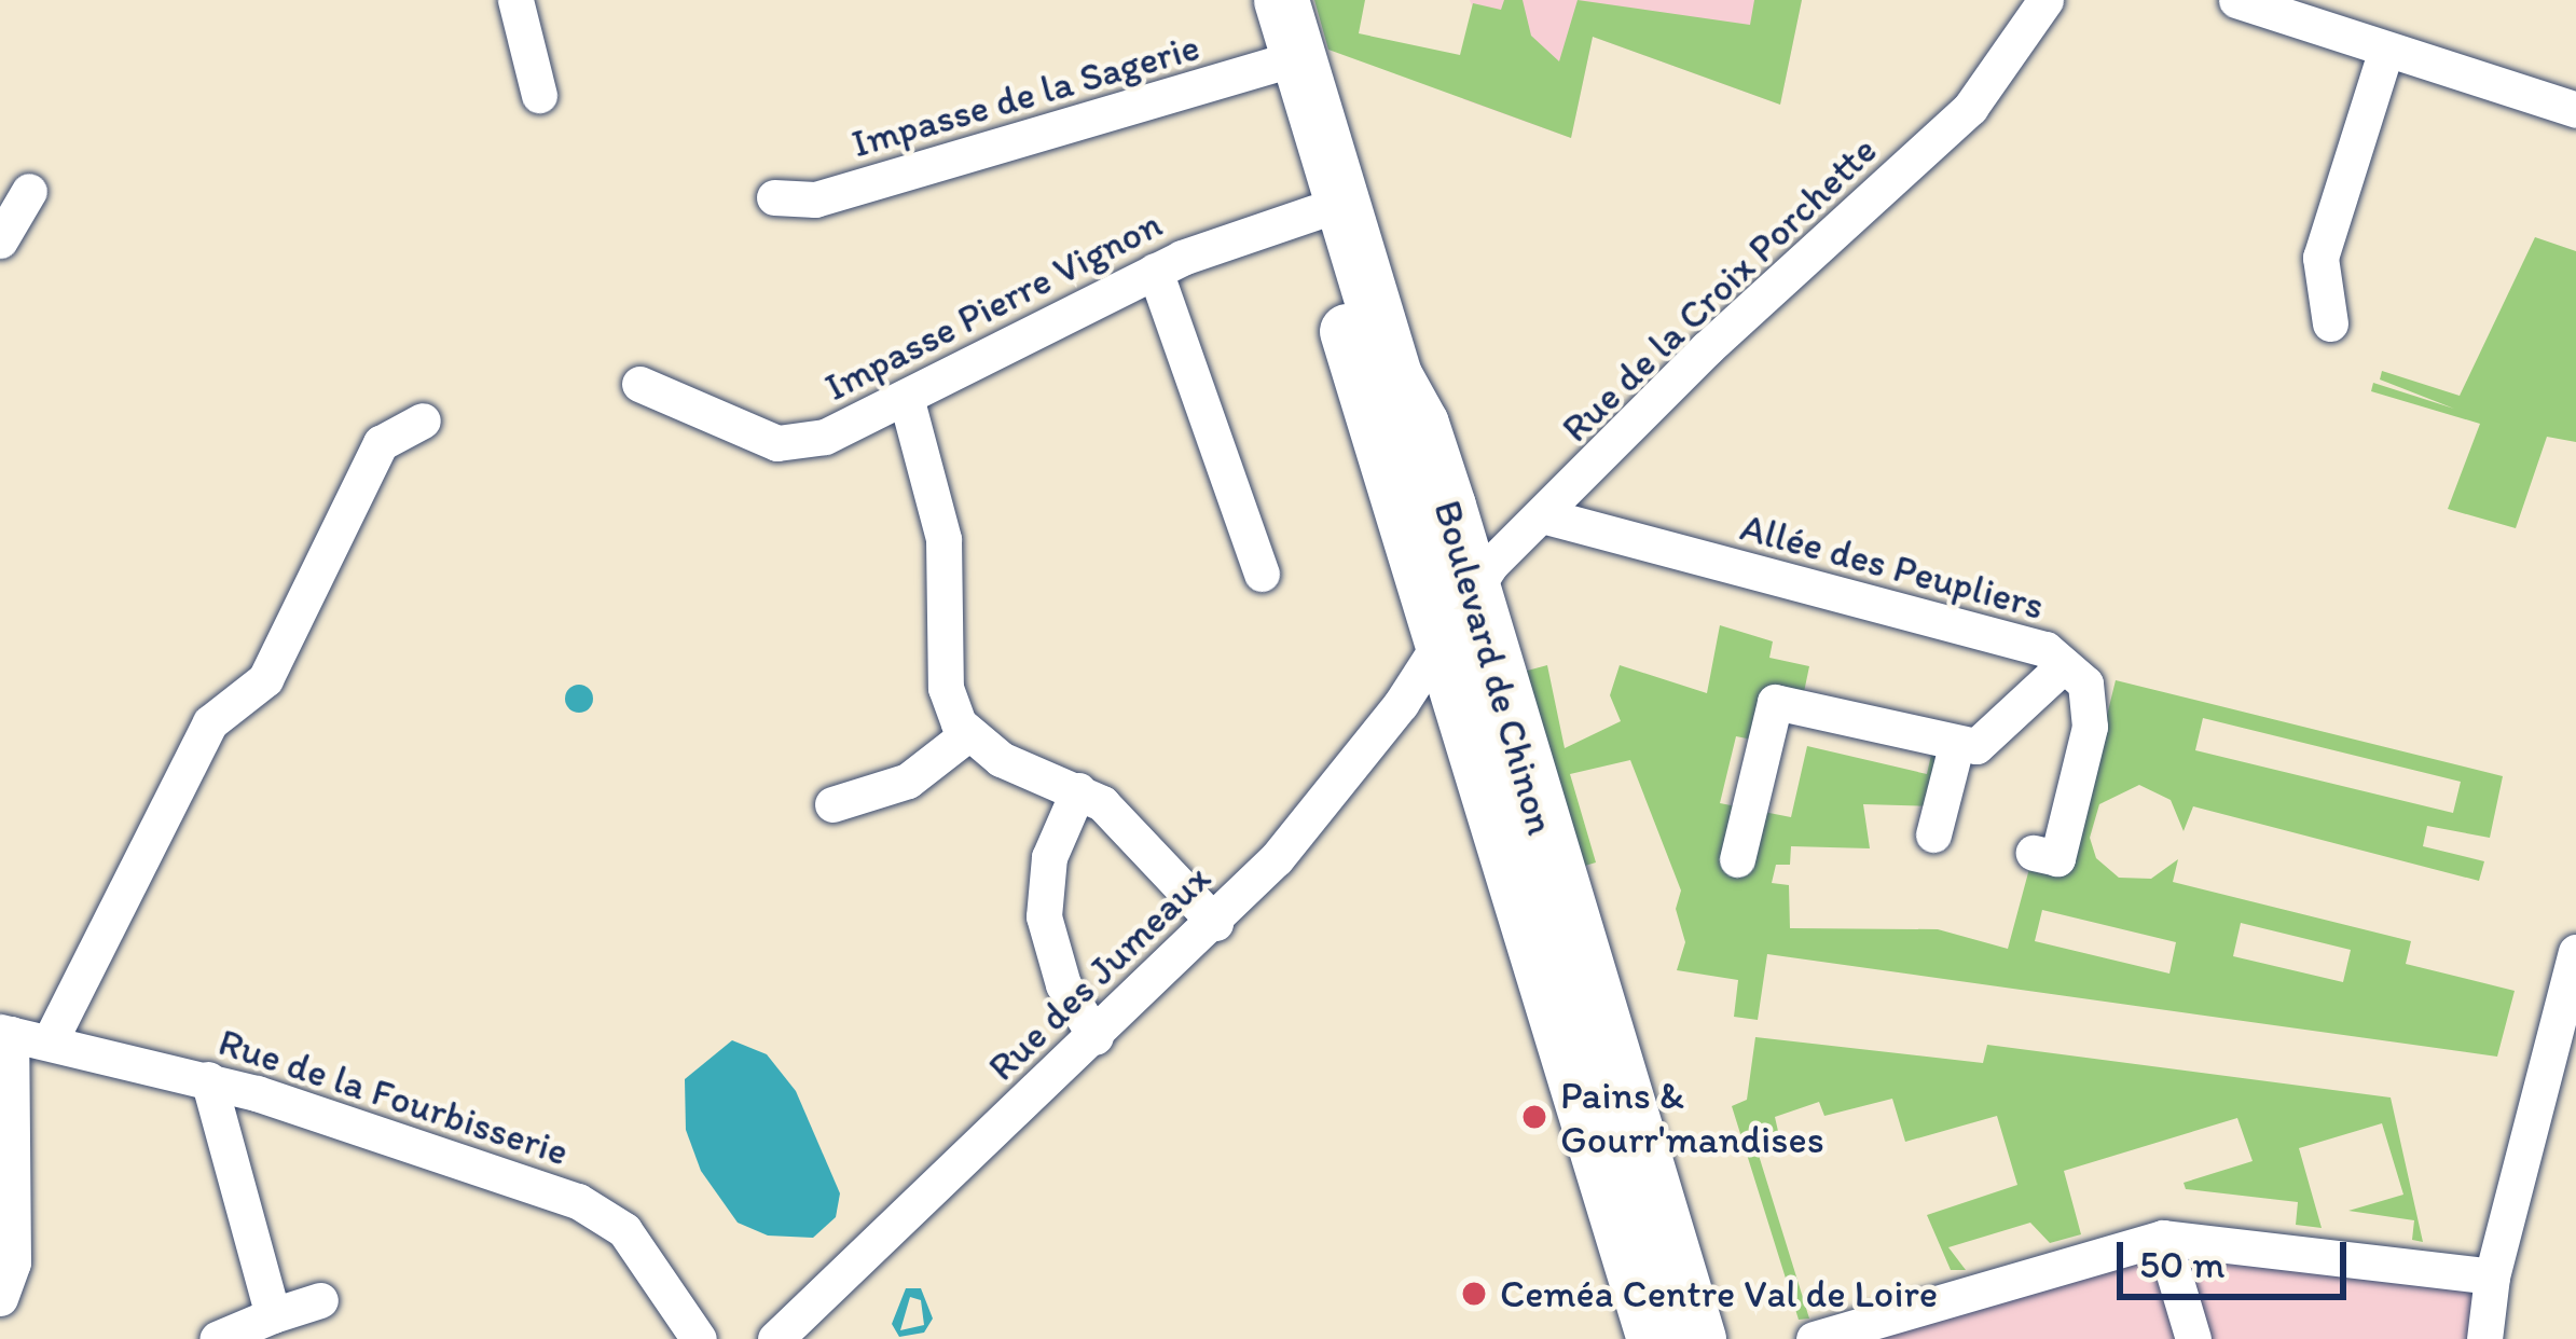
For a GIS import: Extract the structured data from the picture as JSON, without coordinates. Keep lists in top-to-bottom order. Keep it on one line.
{"streets":{"main road":["Boulevard de Chinon"],"street":["Impasse de la Sagerie","Rue de la Croix Porchette","Impasse Pierre Vignon","Allée des Peupliers","Rue des Jumeaux","Rue de la Fourbisserie"]},"crossings":[["Impasse de la Sagerie","Boulevard de Chinon"],["Rue de la Croix Porchette","Allée des Peupliers"],["Rue de la Croix Porchette","Boulevard de Chinon"],["Rue de la Croix Porchette","Rue des Jumeaux"],["Impasse Pierre Vignon","Boulevard de Chinon"],["Boulevard de Chinon","Rue des Jumeaux"]],"places":["Pains & Gourr'mandises","Ceméa Centre Val de Loire"],"scale_bar":"50 m"}
